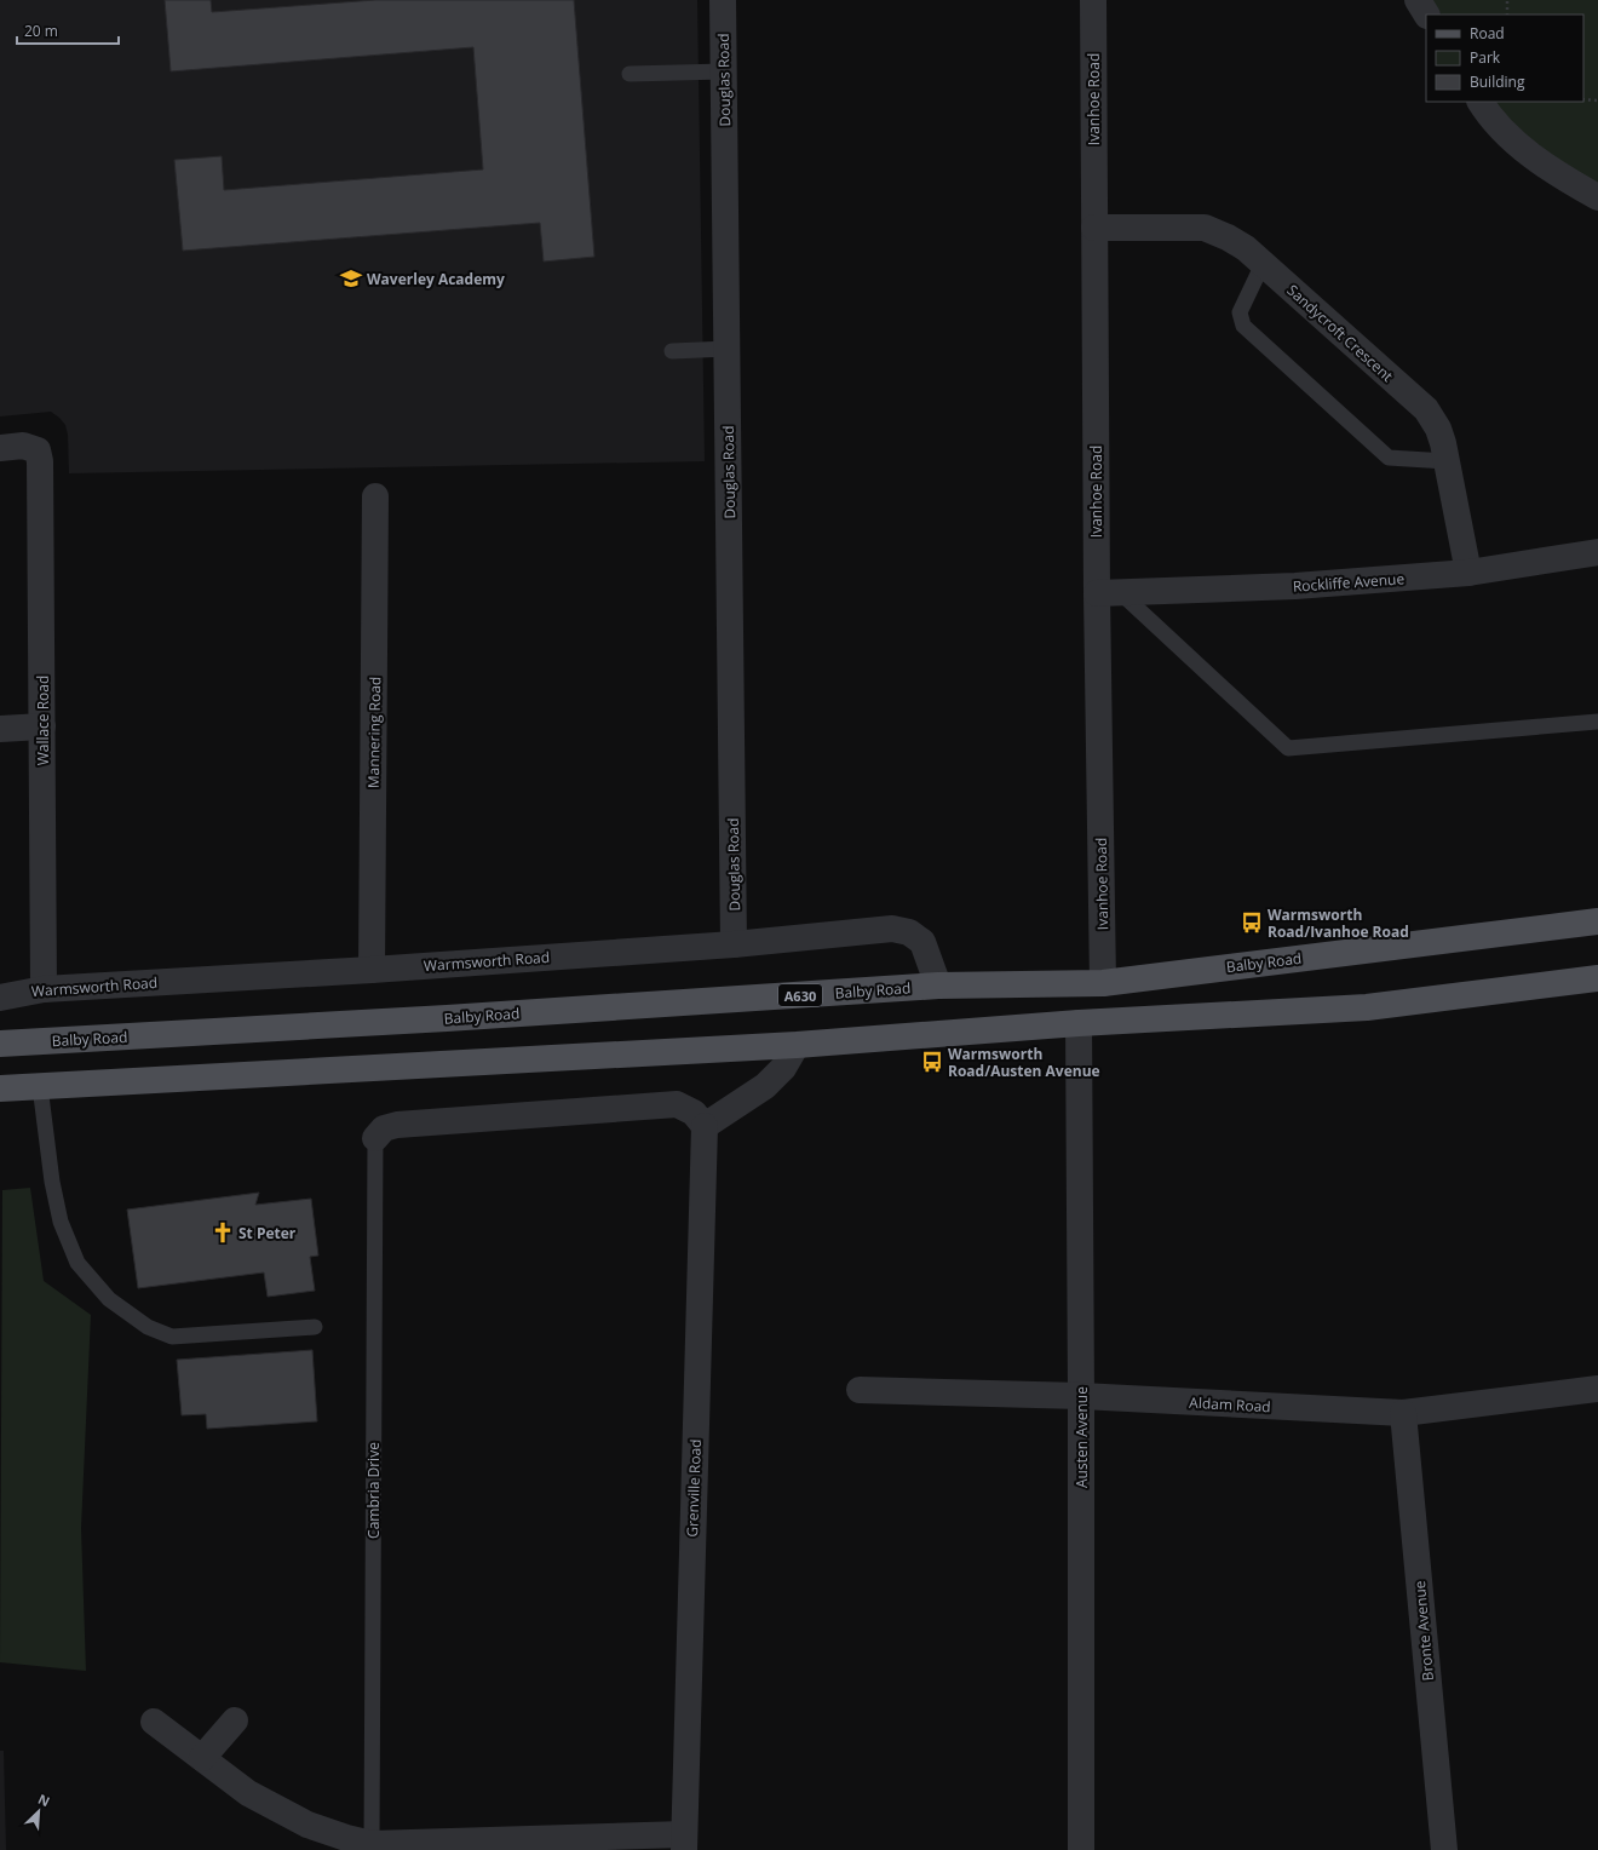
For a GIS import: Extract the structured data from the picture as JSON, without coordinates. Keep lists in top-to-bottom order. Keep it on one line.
{"streets":{"main road":["Balby Road","A630"],"street":["Douglas Road","Ivanhoe Road","Sandycroft Crescent","Rockliffe Avenue","Wallace Road","Mannering Road","Warmsworth Road","Aldam Road","Austen Avenue","Grenville Road","Bronte Avenue"],"lane":["Cambria Drive"]},"crossings":[["Douglas Road","Warmsworth Road"],["Ivanhoe Road","Sandycroft Crescent"],["Ivanhoe Road","Rockliffe Avenue"],["Ivanhoe Road","Balby Road"],["Sandycroft Crescent","Rockliffe Avenue"],["Wallace Road","Warmsworth Road"],["Mannering Road","Warmsworth Road"],["Warmsworth Road","Balby Road"],["Aldam Road","Austen Avenue"],["Aldam Road","Bronte Avenue"]],"places":{"school or university":["Waverley Academy"],"bus stop":["Warmsworth Road/Ivanhoe Road","Warmsworth Road/Austen Avenue"],"church":["St Peter"]},"legend":["Road","Park","Building"],"scale_bar":"20 m","north":"top right"}
